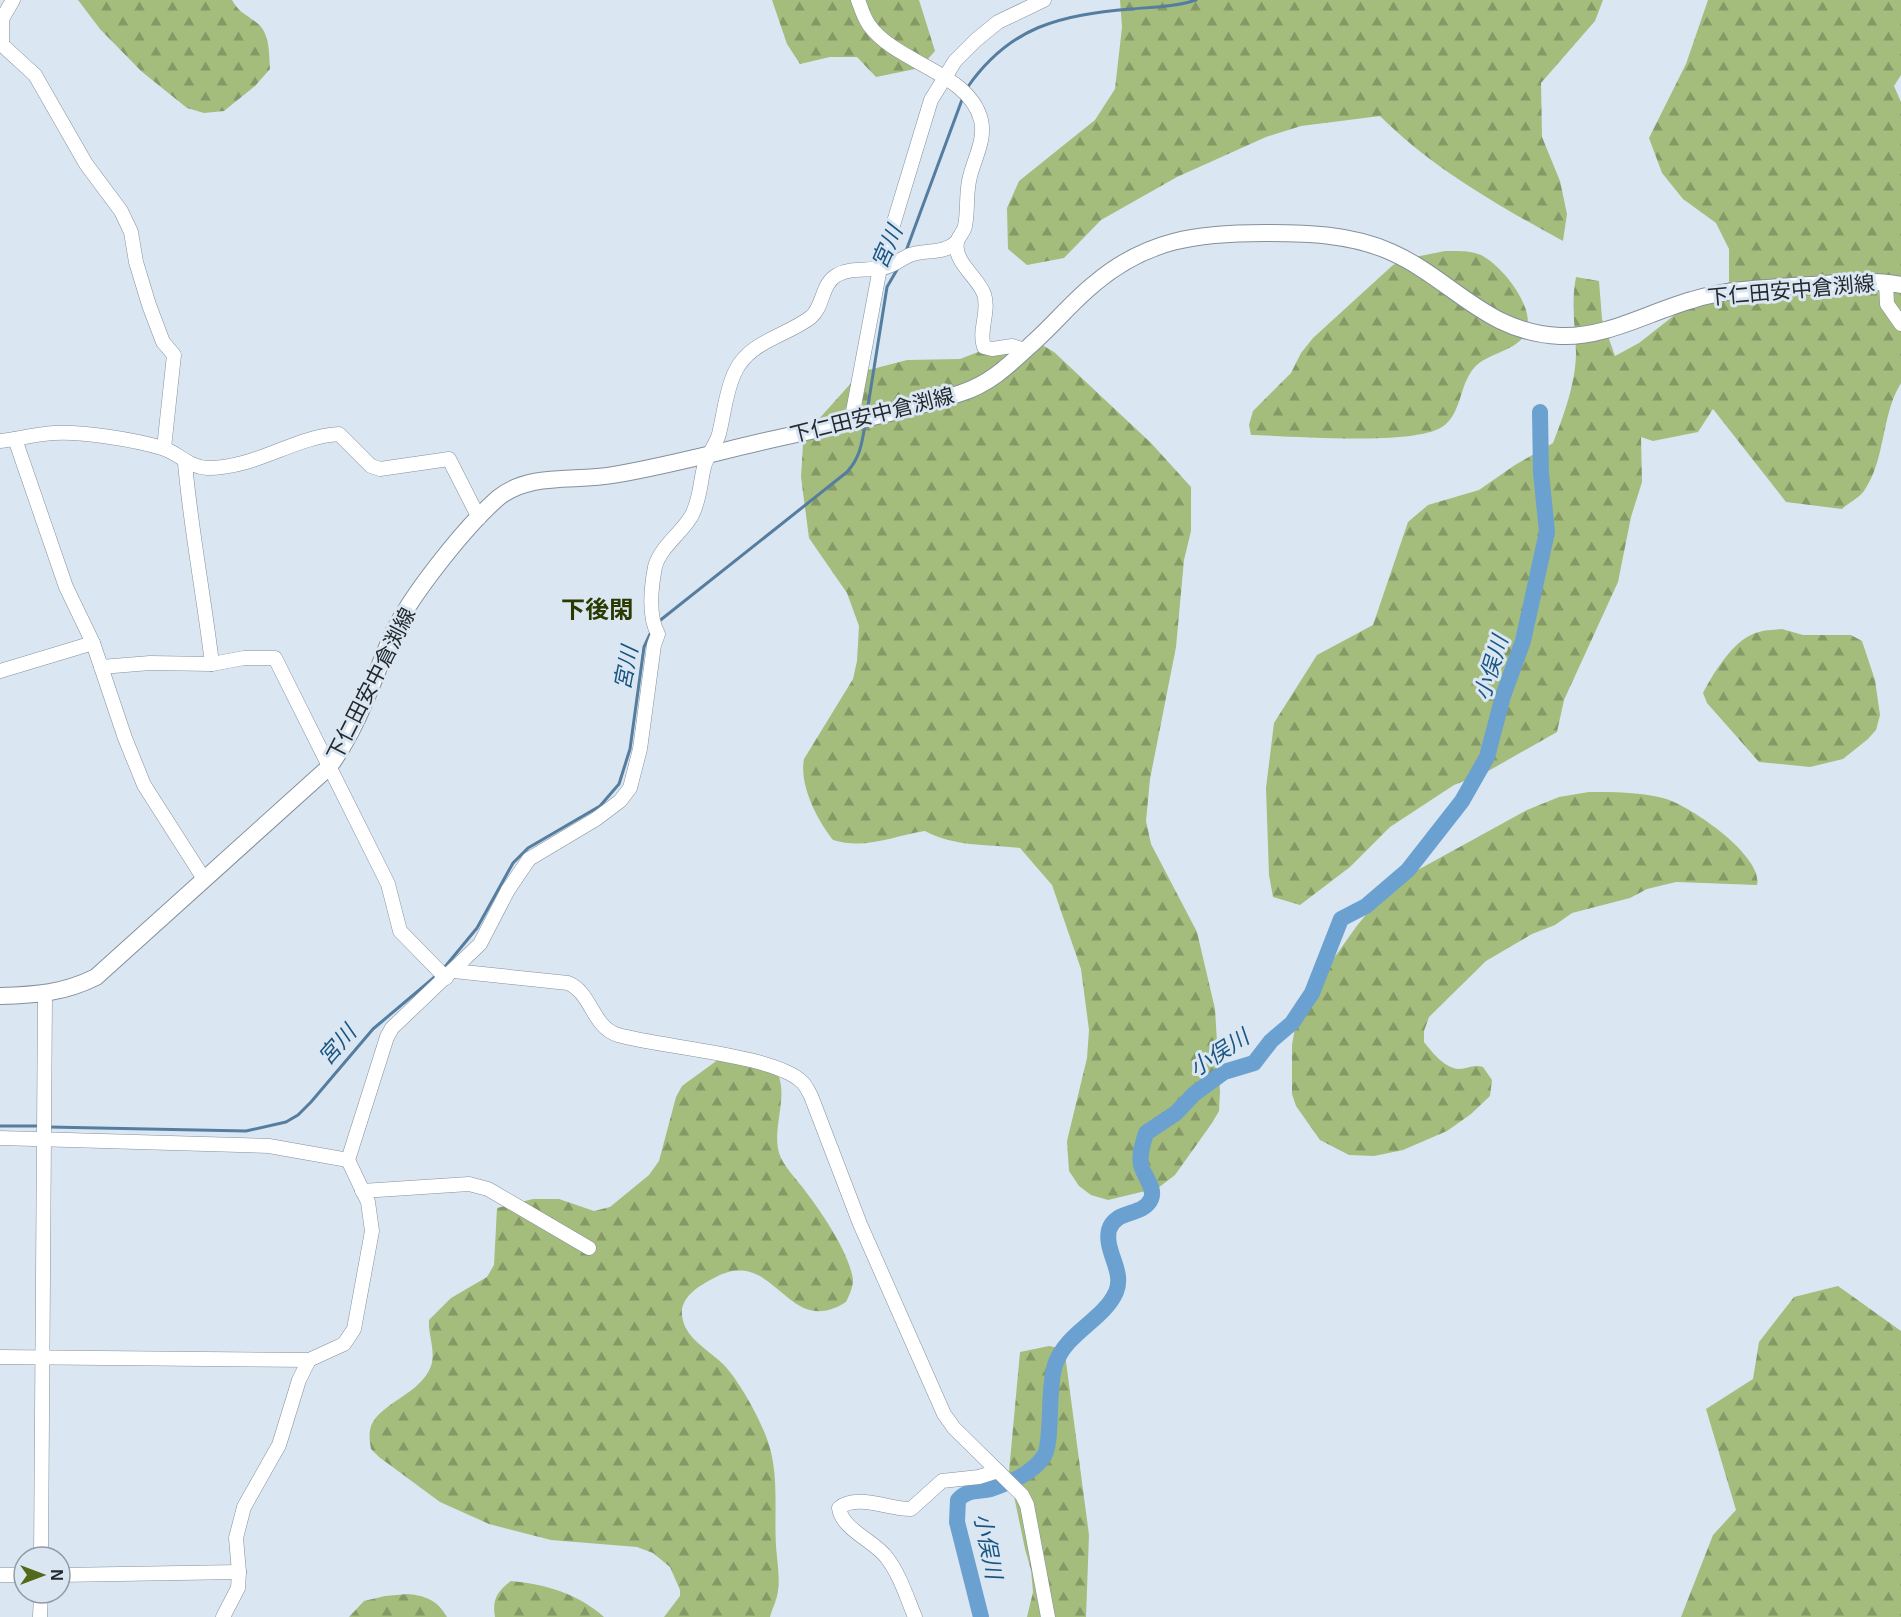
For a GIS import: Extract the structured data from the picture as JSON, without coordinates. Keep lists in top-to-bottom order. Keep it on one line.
{"streets":{"main road":["下仁田安中倉渕線"]},"districts":["下後閑"],"water":["宮川","小俣川"],"north":"right"}
